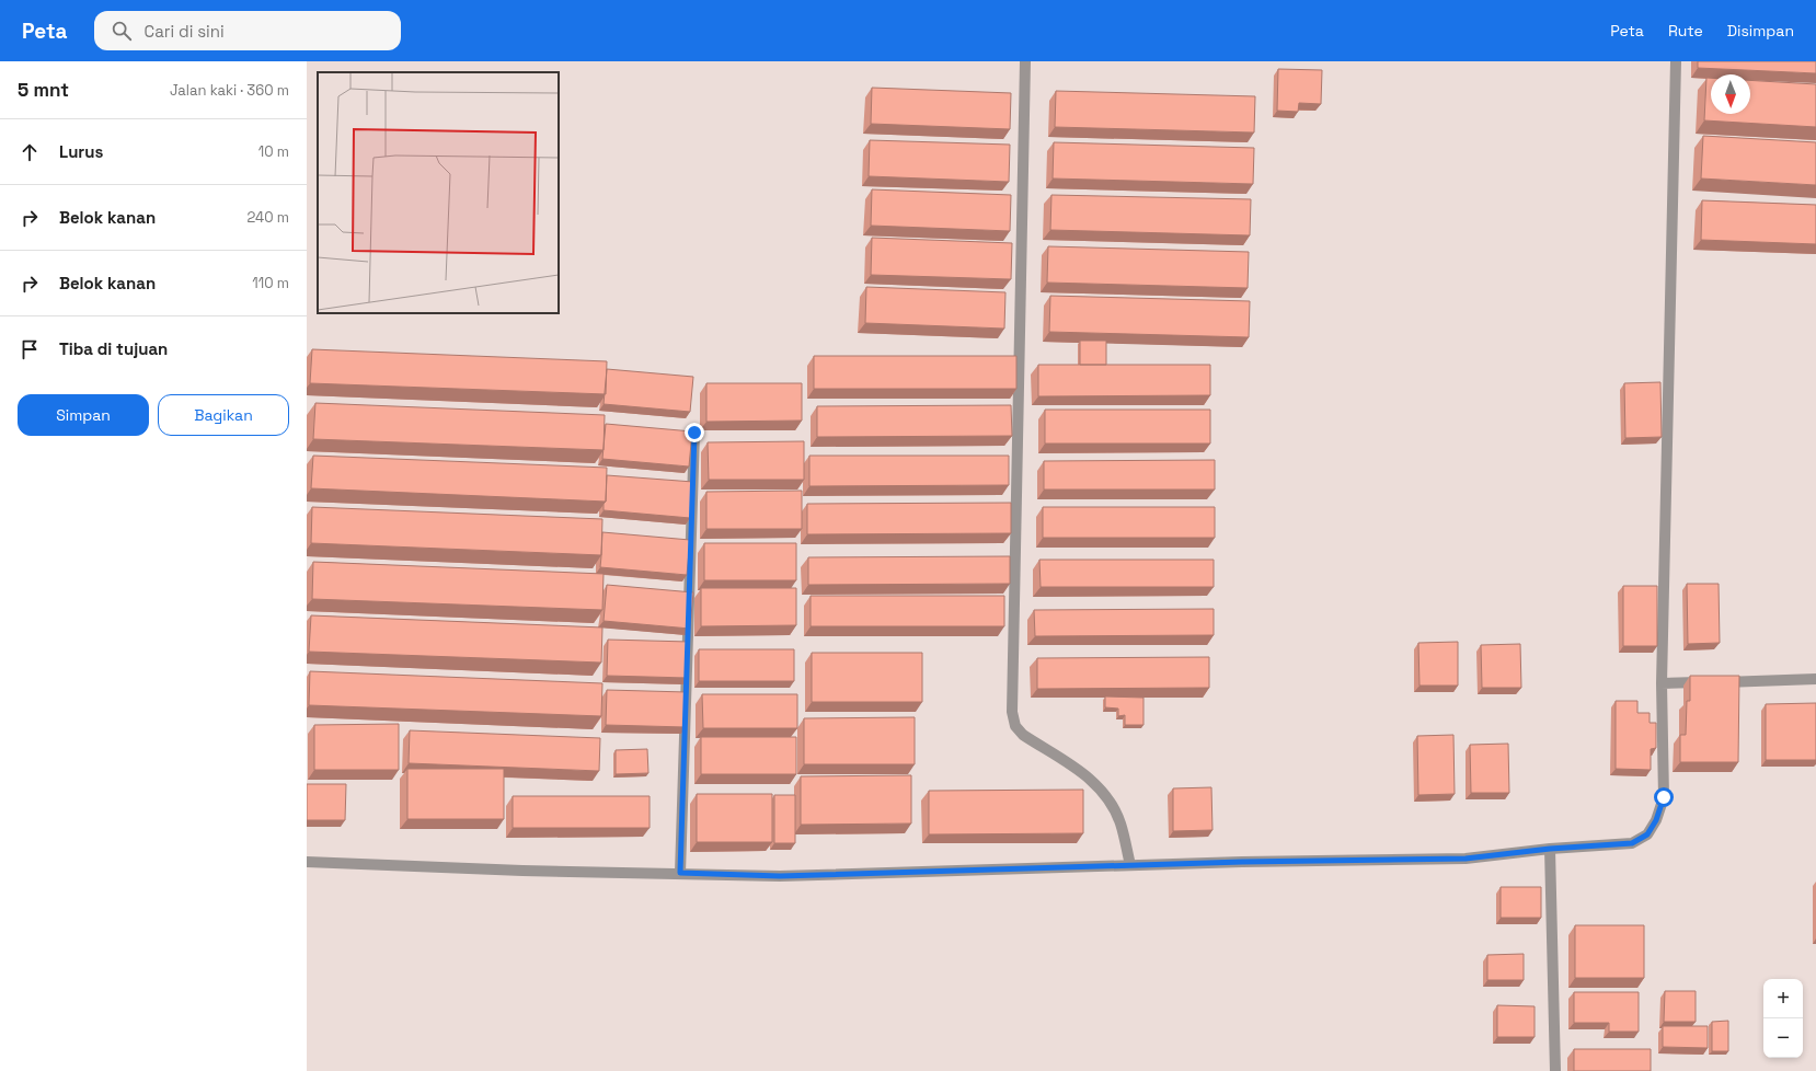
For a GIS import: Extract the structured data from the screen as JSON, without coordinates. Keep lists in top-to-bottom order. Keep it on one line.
{"north":"bottom","page":{"header":"Peta","search":"Cari di sini","nav":["Peta","Rute","Disimpan"],"heading":["5 mnt","Jalan kaki · 360 m"],"list":[["Lurus","10 m"],["Belok kanan","240 m"],["Belok kanan","110 m"],"Tiba di tujuan"],"buttons":["Simpan","Bagikan"],"map_buttons":["+","−"]}}
